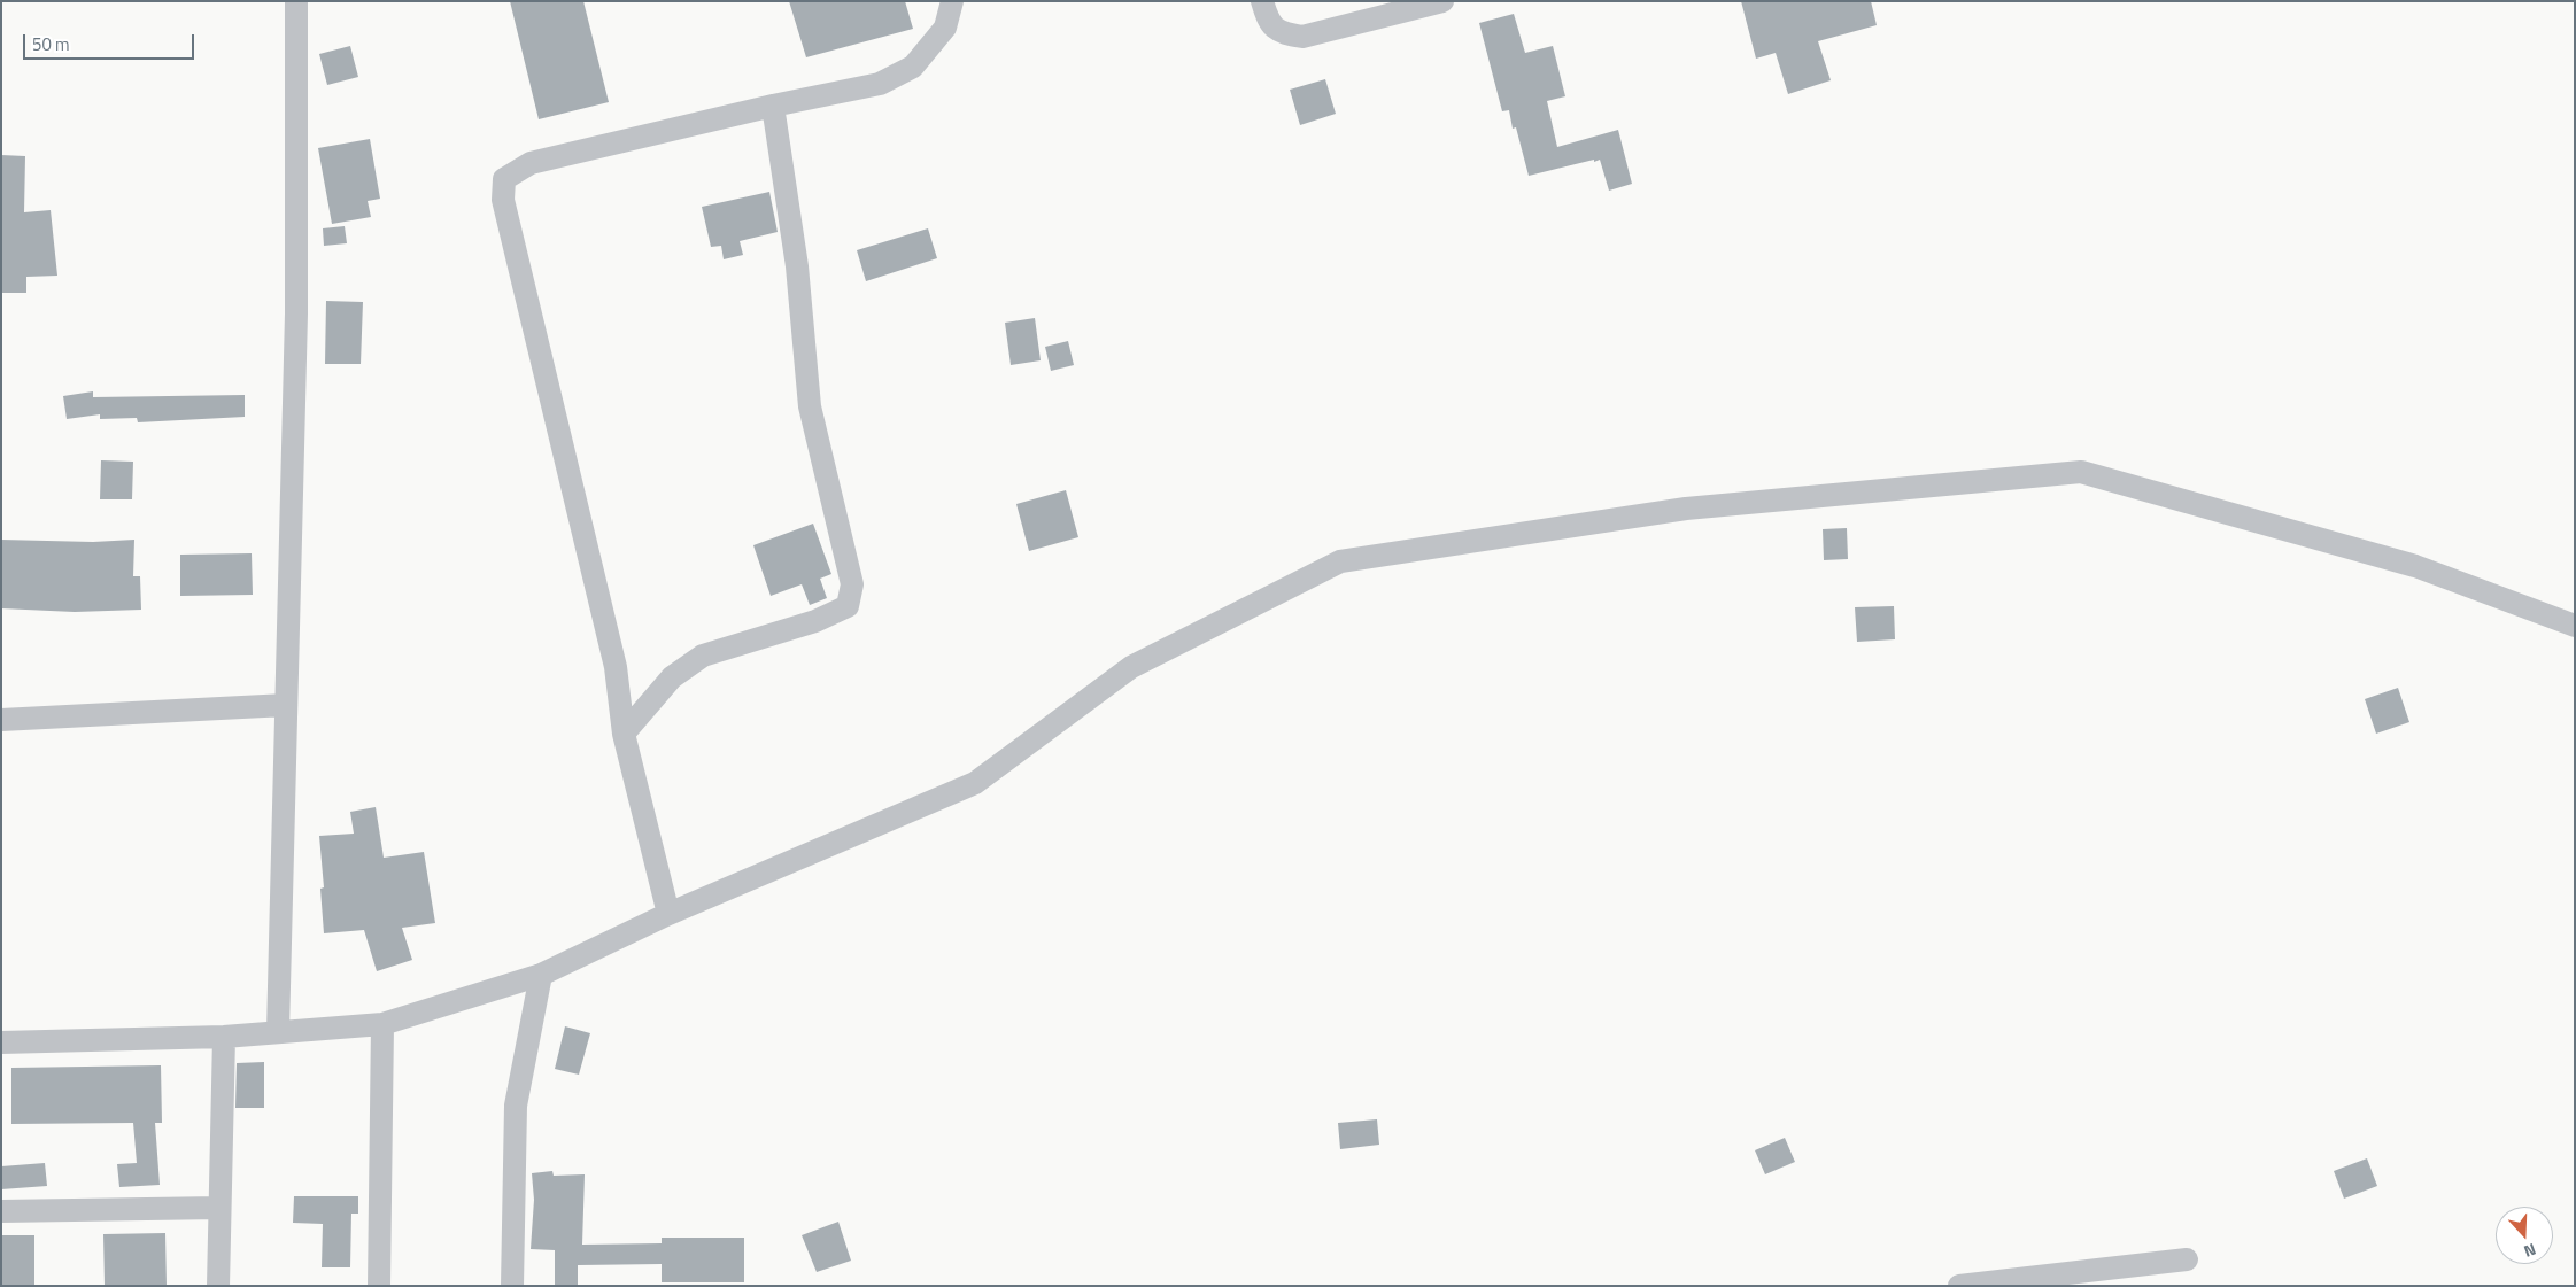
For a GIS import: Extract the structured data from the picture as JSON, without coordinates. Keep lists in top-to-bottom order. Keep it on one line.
{"scale_bar":"50 m","north":"bottom"}
